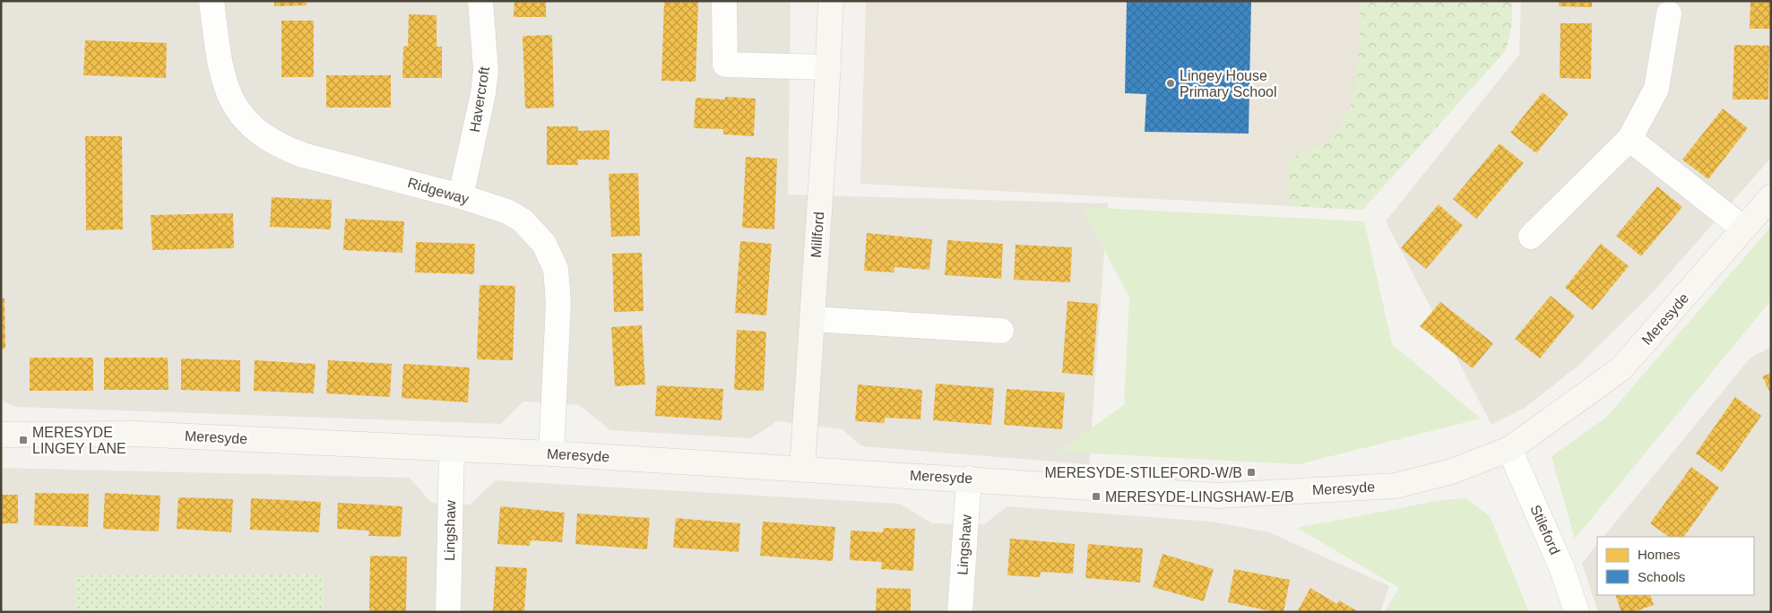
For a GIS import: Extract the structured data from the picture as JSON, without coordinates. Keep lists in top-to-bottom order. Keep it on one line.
{"streets":{"street":["Havercroft","Ridgeway","Millford","Meresyde","Stileford","Lingshaw"]},"crossings":[["Havercroft","Ridgeway"],["Ridgeway","Meresyde"],["Millford","Meresyde"],["Meresyde","Stileford"],["Meresyde","Lingshaw"]],"places":{"other":["Lingey House Primary School"],"transit":["MERESYDE LINGEY LANE","MERESYDE-STILEFORD-W/B","MERESYDE-LINGSHAW-E/B"]},"legend":["Homes","Schools"]}
